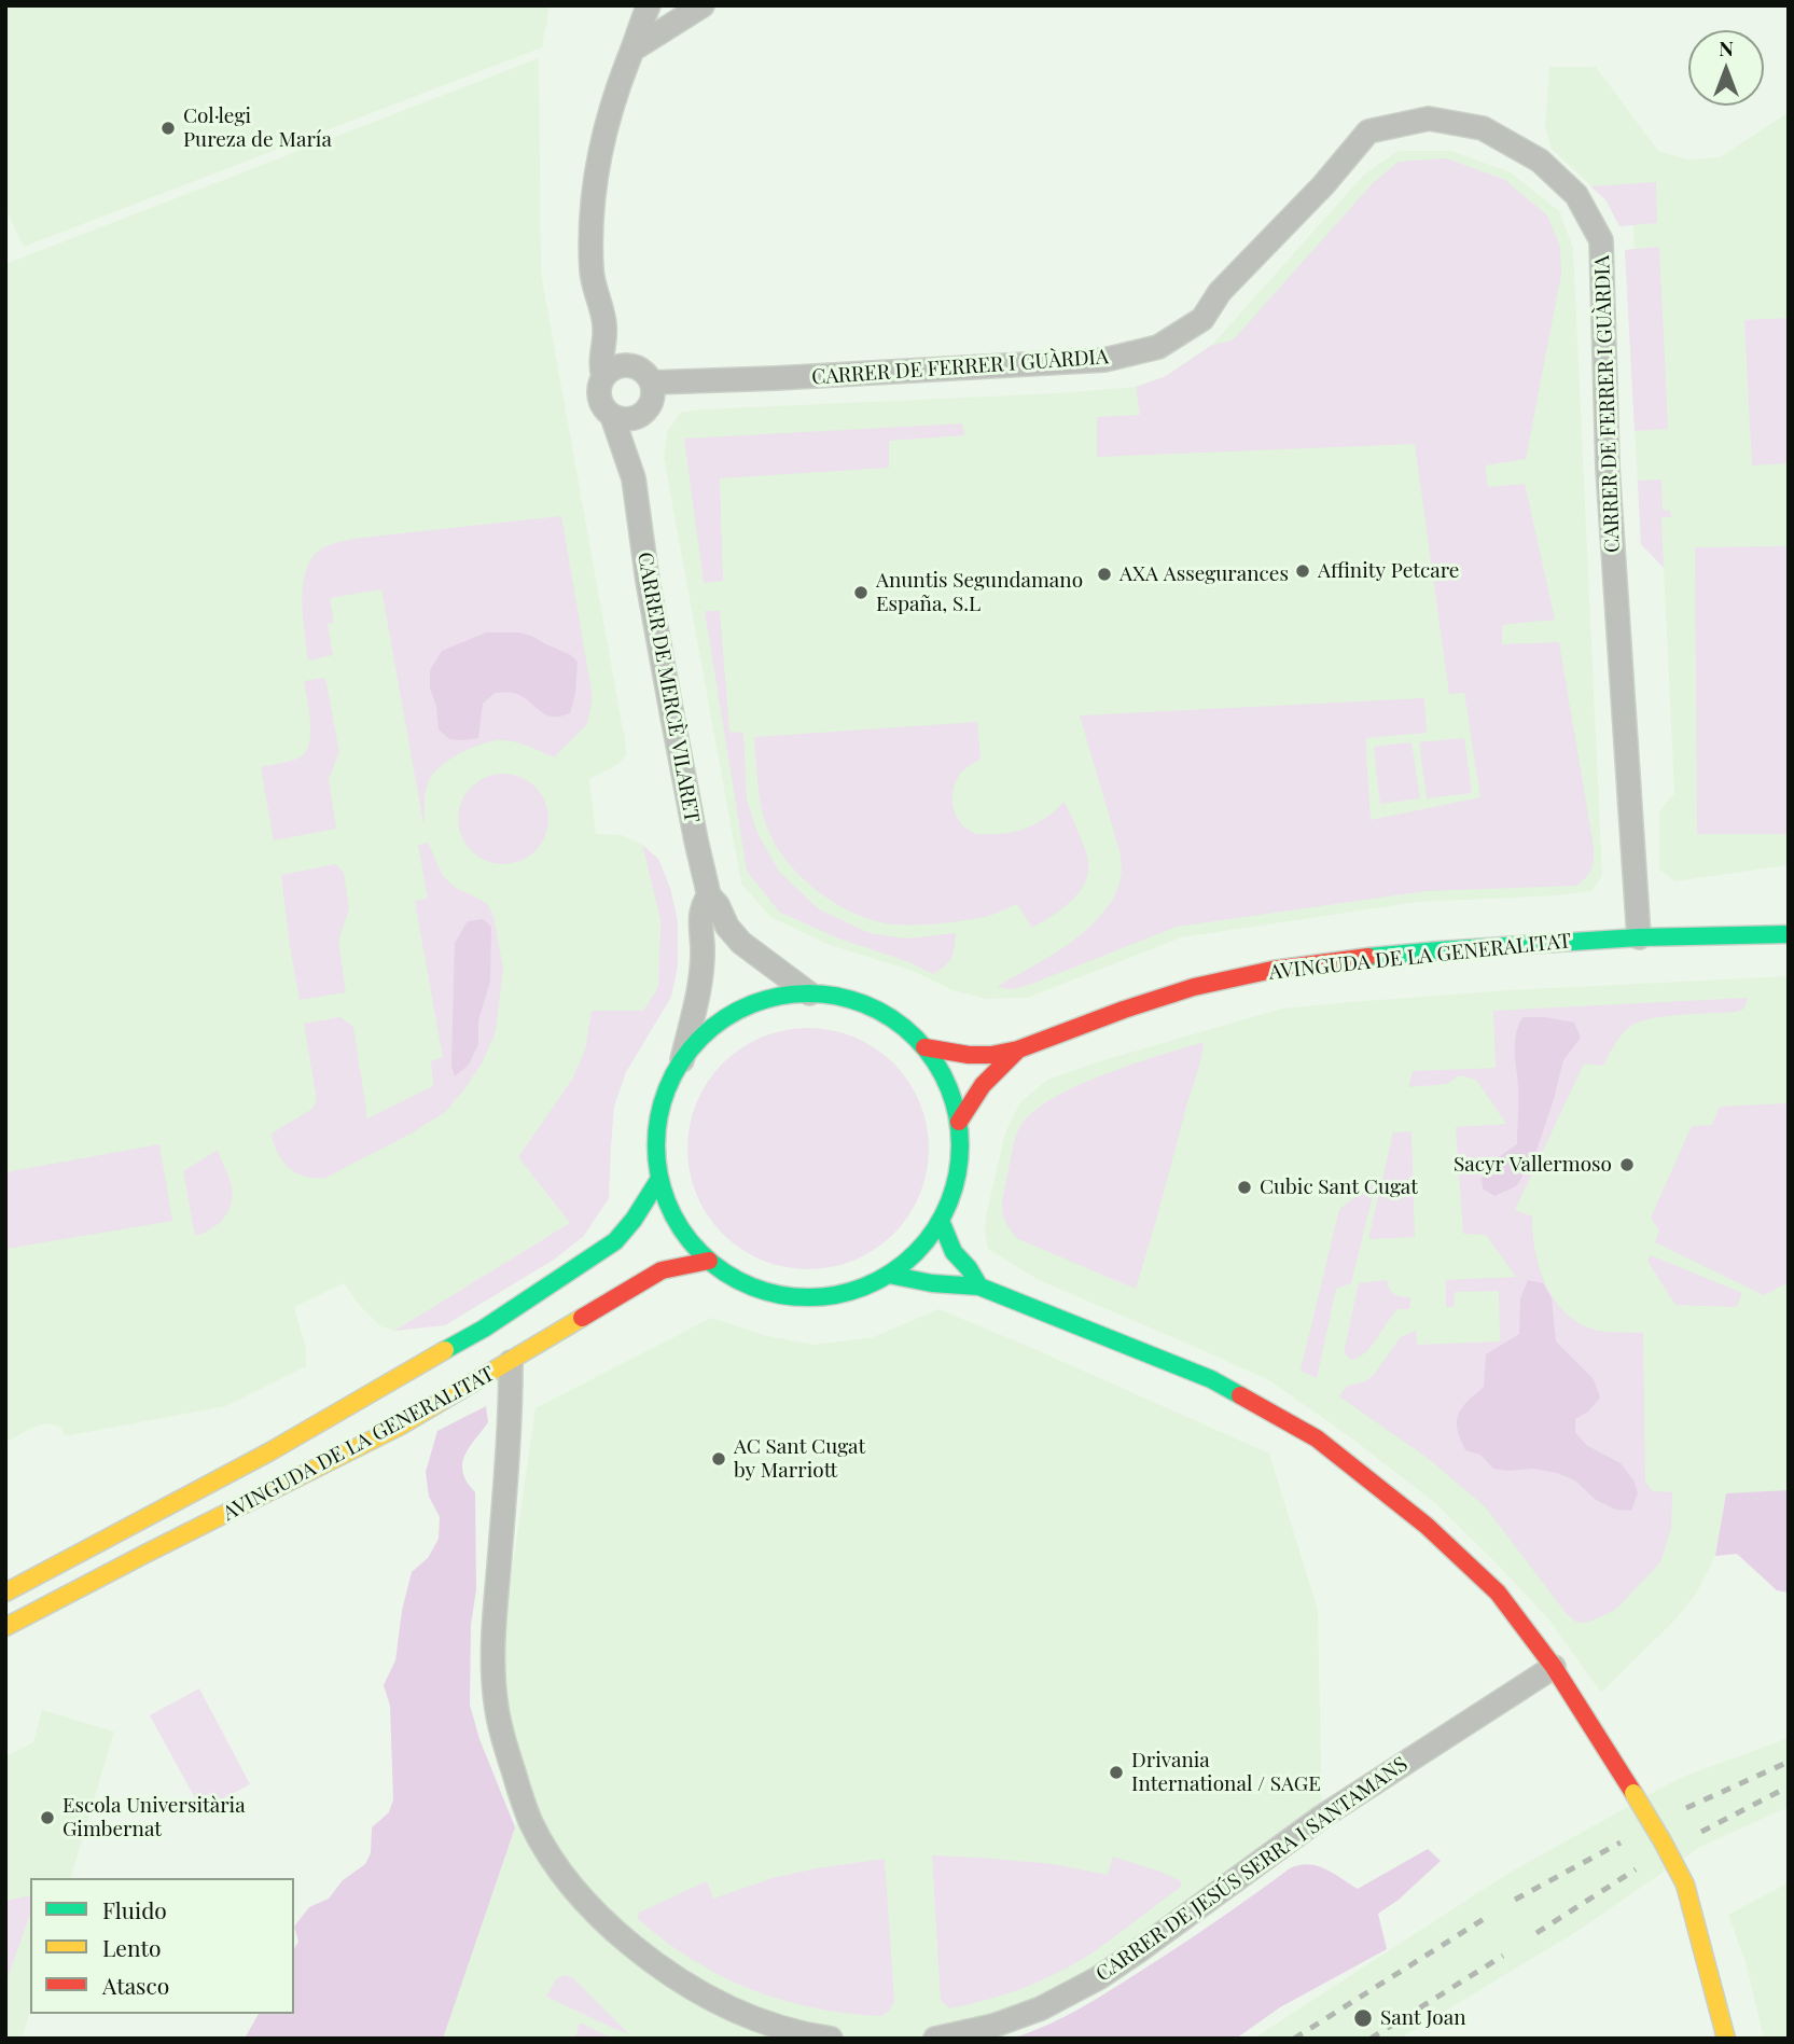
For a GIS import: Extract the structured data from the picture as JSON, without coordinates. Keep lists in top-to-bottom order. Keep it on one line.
{"streets":{"street":["CARRER DE FERRER I GUÀRDIA","CARRER DE MERCÈ VILARET","AVINGUDA DE LA GENERALITAT","CARRER DE JESÚS SERRA I SANTAMANS"]},"crossings":[["CARRER DE FERRER I GUÀRDIA","CARRER DE MERCÈ VILARET"],["CARRER DE FERRER I GUÀRDIA","AVINGUDA DE LA GENERALITAT"]],"places":["Col·legi Pureza de María","Affinity Petcare","AXA Assegurances","Anuntis Segundamano España, S.L","Sacyr Vallermoso","Cubic Sant Cugat","AC Sant Cugat by Marriott","Drivania International / SAGE","Escola Universitària Gimbernat","Sant Joan"],"legend":["Fluido","Lento","Atasco"],"north":"top"}
